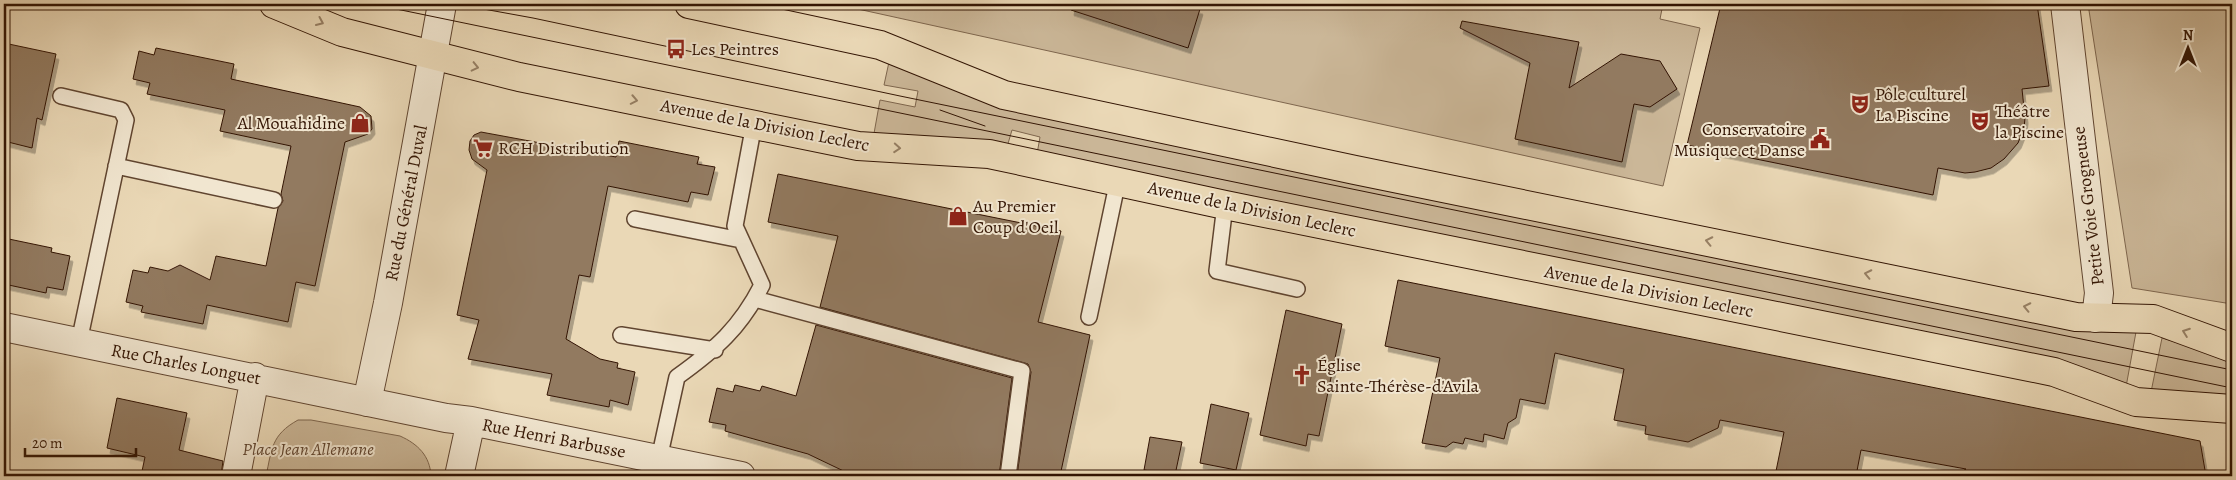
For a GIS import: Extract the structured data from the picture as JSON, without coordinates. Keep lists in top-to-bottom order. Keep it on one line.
{"streets":{"main road":["Avenue de la Division Leclerc"],"street":["Rue du Général Duval","Petite Voie Grogneuse","Rue Charles Longuet","Rue Henri Barbusse"]},"crossings":[["Avenue de la Division Leclerc","Rue du Général Duval"],["Rue du Général Duval","Rue Charles Longuet"],["Rue du Général Duval","Rue Henri Barbusse"],["Rue Charles Longuet","Rue Henri Barbusse"]],"parks":["Place Jean Allemane"],"places":{"bus stop":["Les Peintres"],"theatre":["Pôle culturel La Piscine","Théâtre la Piscine"],"shop":["Al Mouahidine","Au Premier Coup d'Oeil"],"public building":["Conservatoire Musique et Danse"],"supermarket":["RCH Distribution"],"church":["Église Sainte-Thérèse-d'Avila"]},"scale_bar":"20 m","north":"top"}
